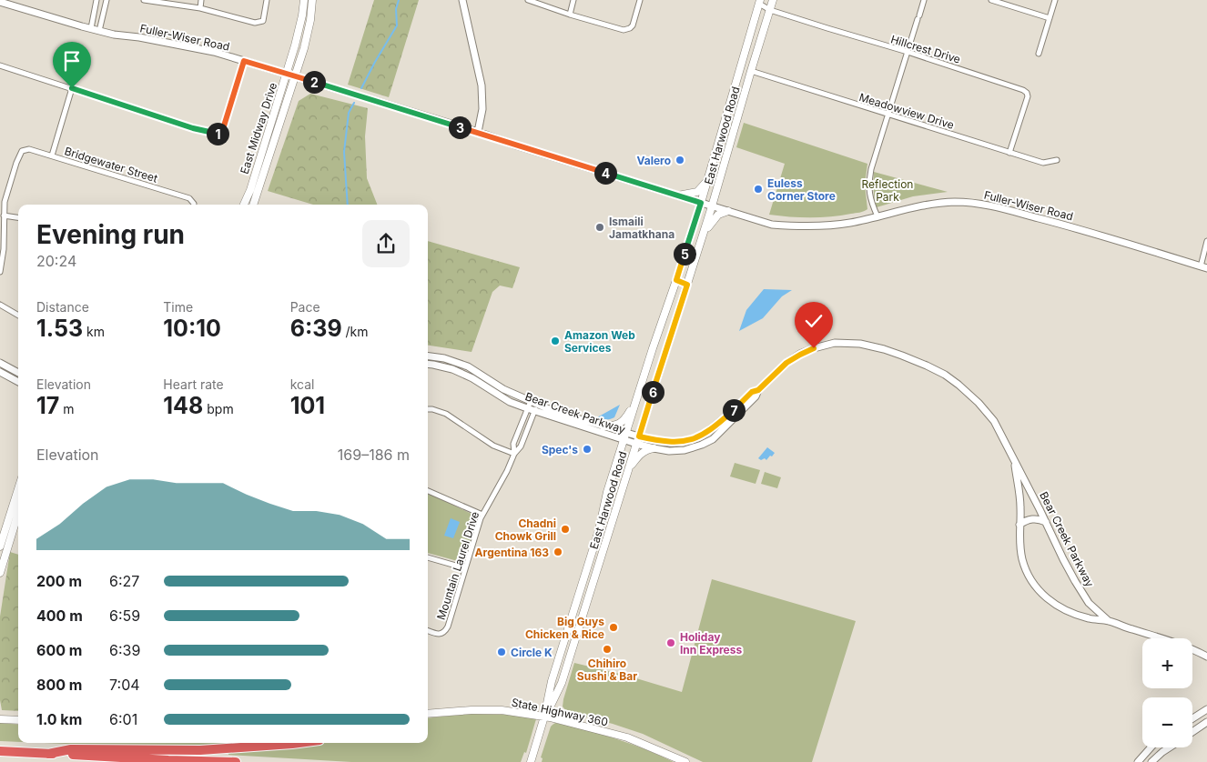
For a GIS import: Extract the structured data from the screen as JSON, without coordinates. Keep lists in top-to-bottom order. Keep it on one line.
{"streets":{"main road":["East Midway Drive","East Harwood Road","State Highway 360"],"street":["Fuller-Wiser Road","Hillcrest Drive","Meadowview Drive","Bridgewater Street","Bear Creek Parkway","Mountain Laurel Drive"]},"crossings":[["Fuller-Wiser Road","East Midway Drive"],["Fuller-Wiser Road","East Harwood Road"],["Hillcrest Drive","Meadowview Drive"],["Hillcrest Drive","East Harwood Road"],["Meadowview Drive","East Harwood Road"],["East Harwood Road","Bear Creek Parkway"],["East Harwood Road","State Highway 360"],["Bear Creek Parkway","Mountain Laurel Drive"]],"parks":["Reflection Park"],"places":["Valero","Euless Corner Store","Ismaili Jamatkhana","Amazon Web Services","Spec's","Chadni Chowk Grill","Argentina 163","Big Guys Chicken & Rice","Holiday Inn Express","Chihiro Sushi & Bar","Circle K"],"page":{"pins":["2","3","1","4","5","6","7"],"heading":["Evening run","20:24"],"stats":[["Distance","1.53 km"],["Time","10:10"],["Pace","6:39 /km"],["Elevation","17 m"],["Heart rate","148 bpm"],["kcal","101"]],"chart":["Elevation","169–186 m"],"list":[{"name":"200 m","note":"6:27"},{"name":"400 m","note":"6:59"},{"name":"600 m","note":"6:39"},{"name":"800 m","note":"7:04"},{"name":"1.0 km","note":"6:01"}],"map_buttons":["+","−"]}}
